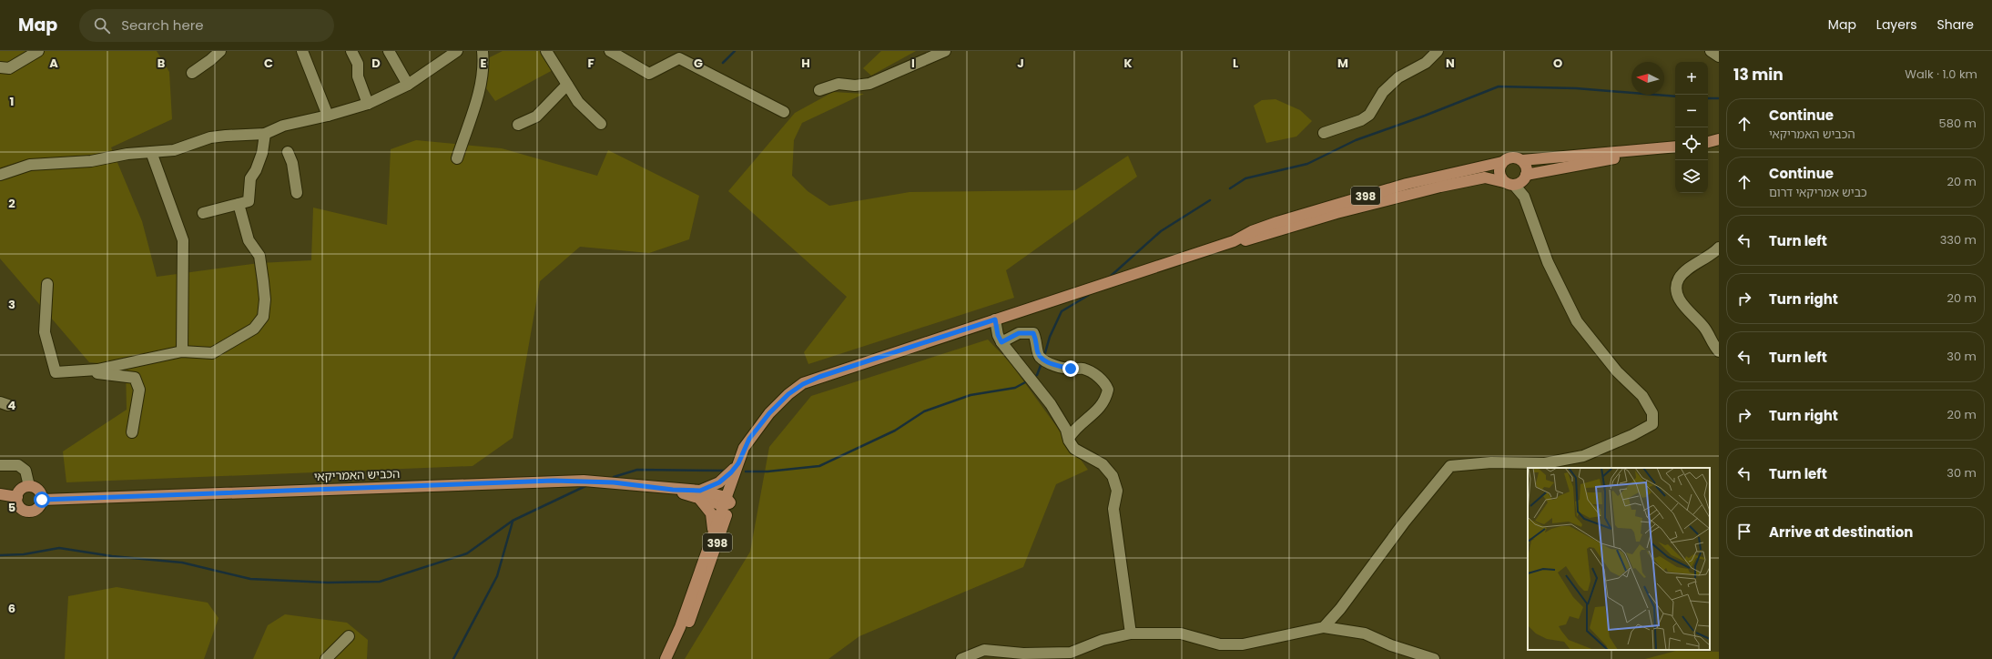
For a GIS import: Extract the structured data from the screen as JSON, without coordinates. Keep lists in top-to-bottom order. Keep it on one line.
{"streets":{"main road":["398","הכביש האמריקאי"]},"crossings":[["398","הכביש האמריקאי"]],"north":"left","page":{"header":"Map","search":"Search here","nav":["Map","Layers","Share"],"heading":["13 min","Walk · 1.0 km"],"map_buttons":["+","−"],"list":[["Continue","הכביש האמריקאי","580 m"],["Continue","כביש אמריקאי דרום","20 m"],["Turn left","330 m"],["Turn right","20 m"],["Turn left","30 m"],["Turn right","20 m"],["Turn left","30 m"],"Arrive at destination"]},"grid":{"columns":["A","B","C","D","E","F","G","H","I","J","K","L","M","N","O"],"rows":["1","2","3","4","5","6"]}}
